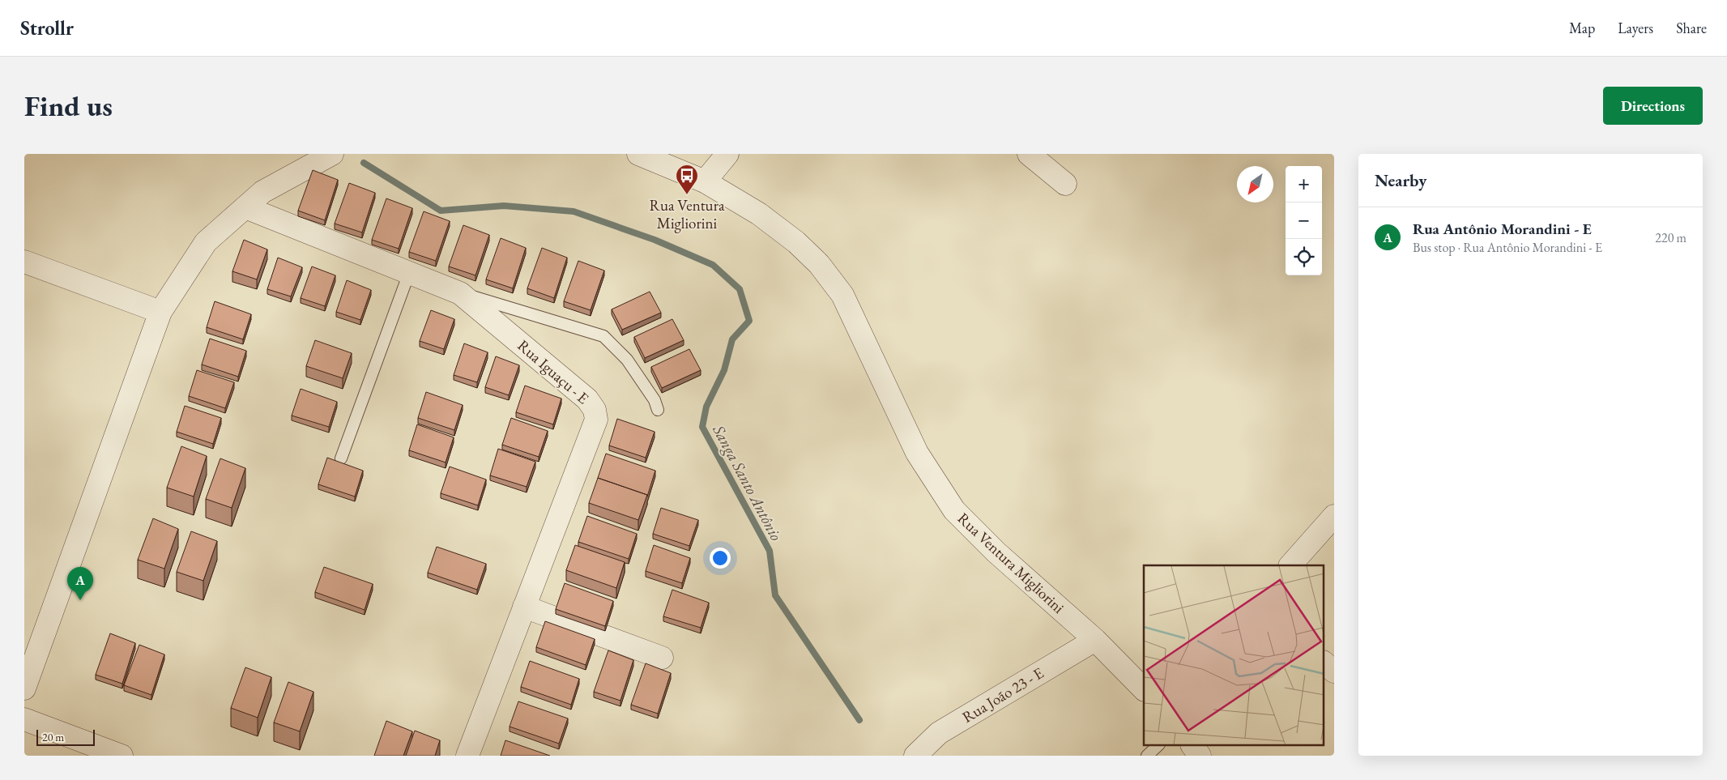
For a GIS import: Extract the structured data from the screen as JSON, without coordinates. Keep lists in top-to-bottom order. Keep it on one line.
{"streets":{"street":["Rua Iguaçu - E","Rua Ventura Migliorini","Rua João 23 - E"]},"crossings":[["Rua Ventura Migliorini","Rua João 23 - E"]],"water":["Sanga Santo Antônio"],"places":{"bus stop":["Rua Ventura Migliorini"]},"scale_bar":"20 m","north":"bottom left","page":{"header":"Strollr","nav":["Map","Layers","Share"],"buttons":"Directions","title":"Find us","heading":"Nearby","map_buttons":["+","−"],"list":[{"mark":"A","name":"Rua Antônio Morandini - E","note":"Bus stop · Rua Antônio Morandini - E","value":"220 m"}],"pins":"A","scale":"20 m"}}
